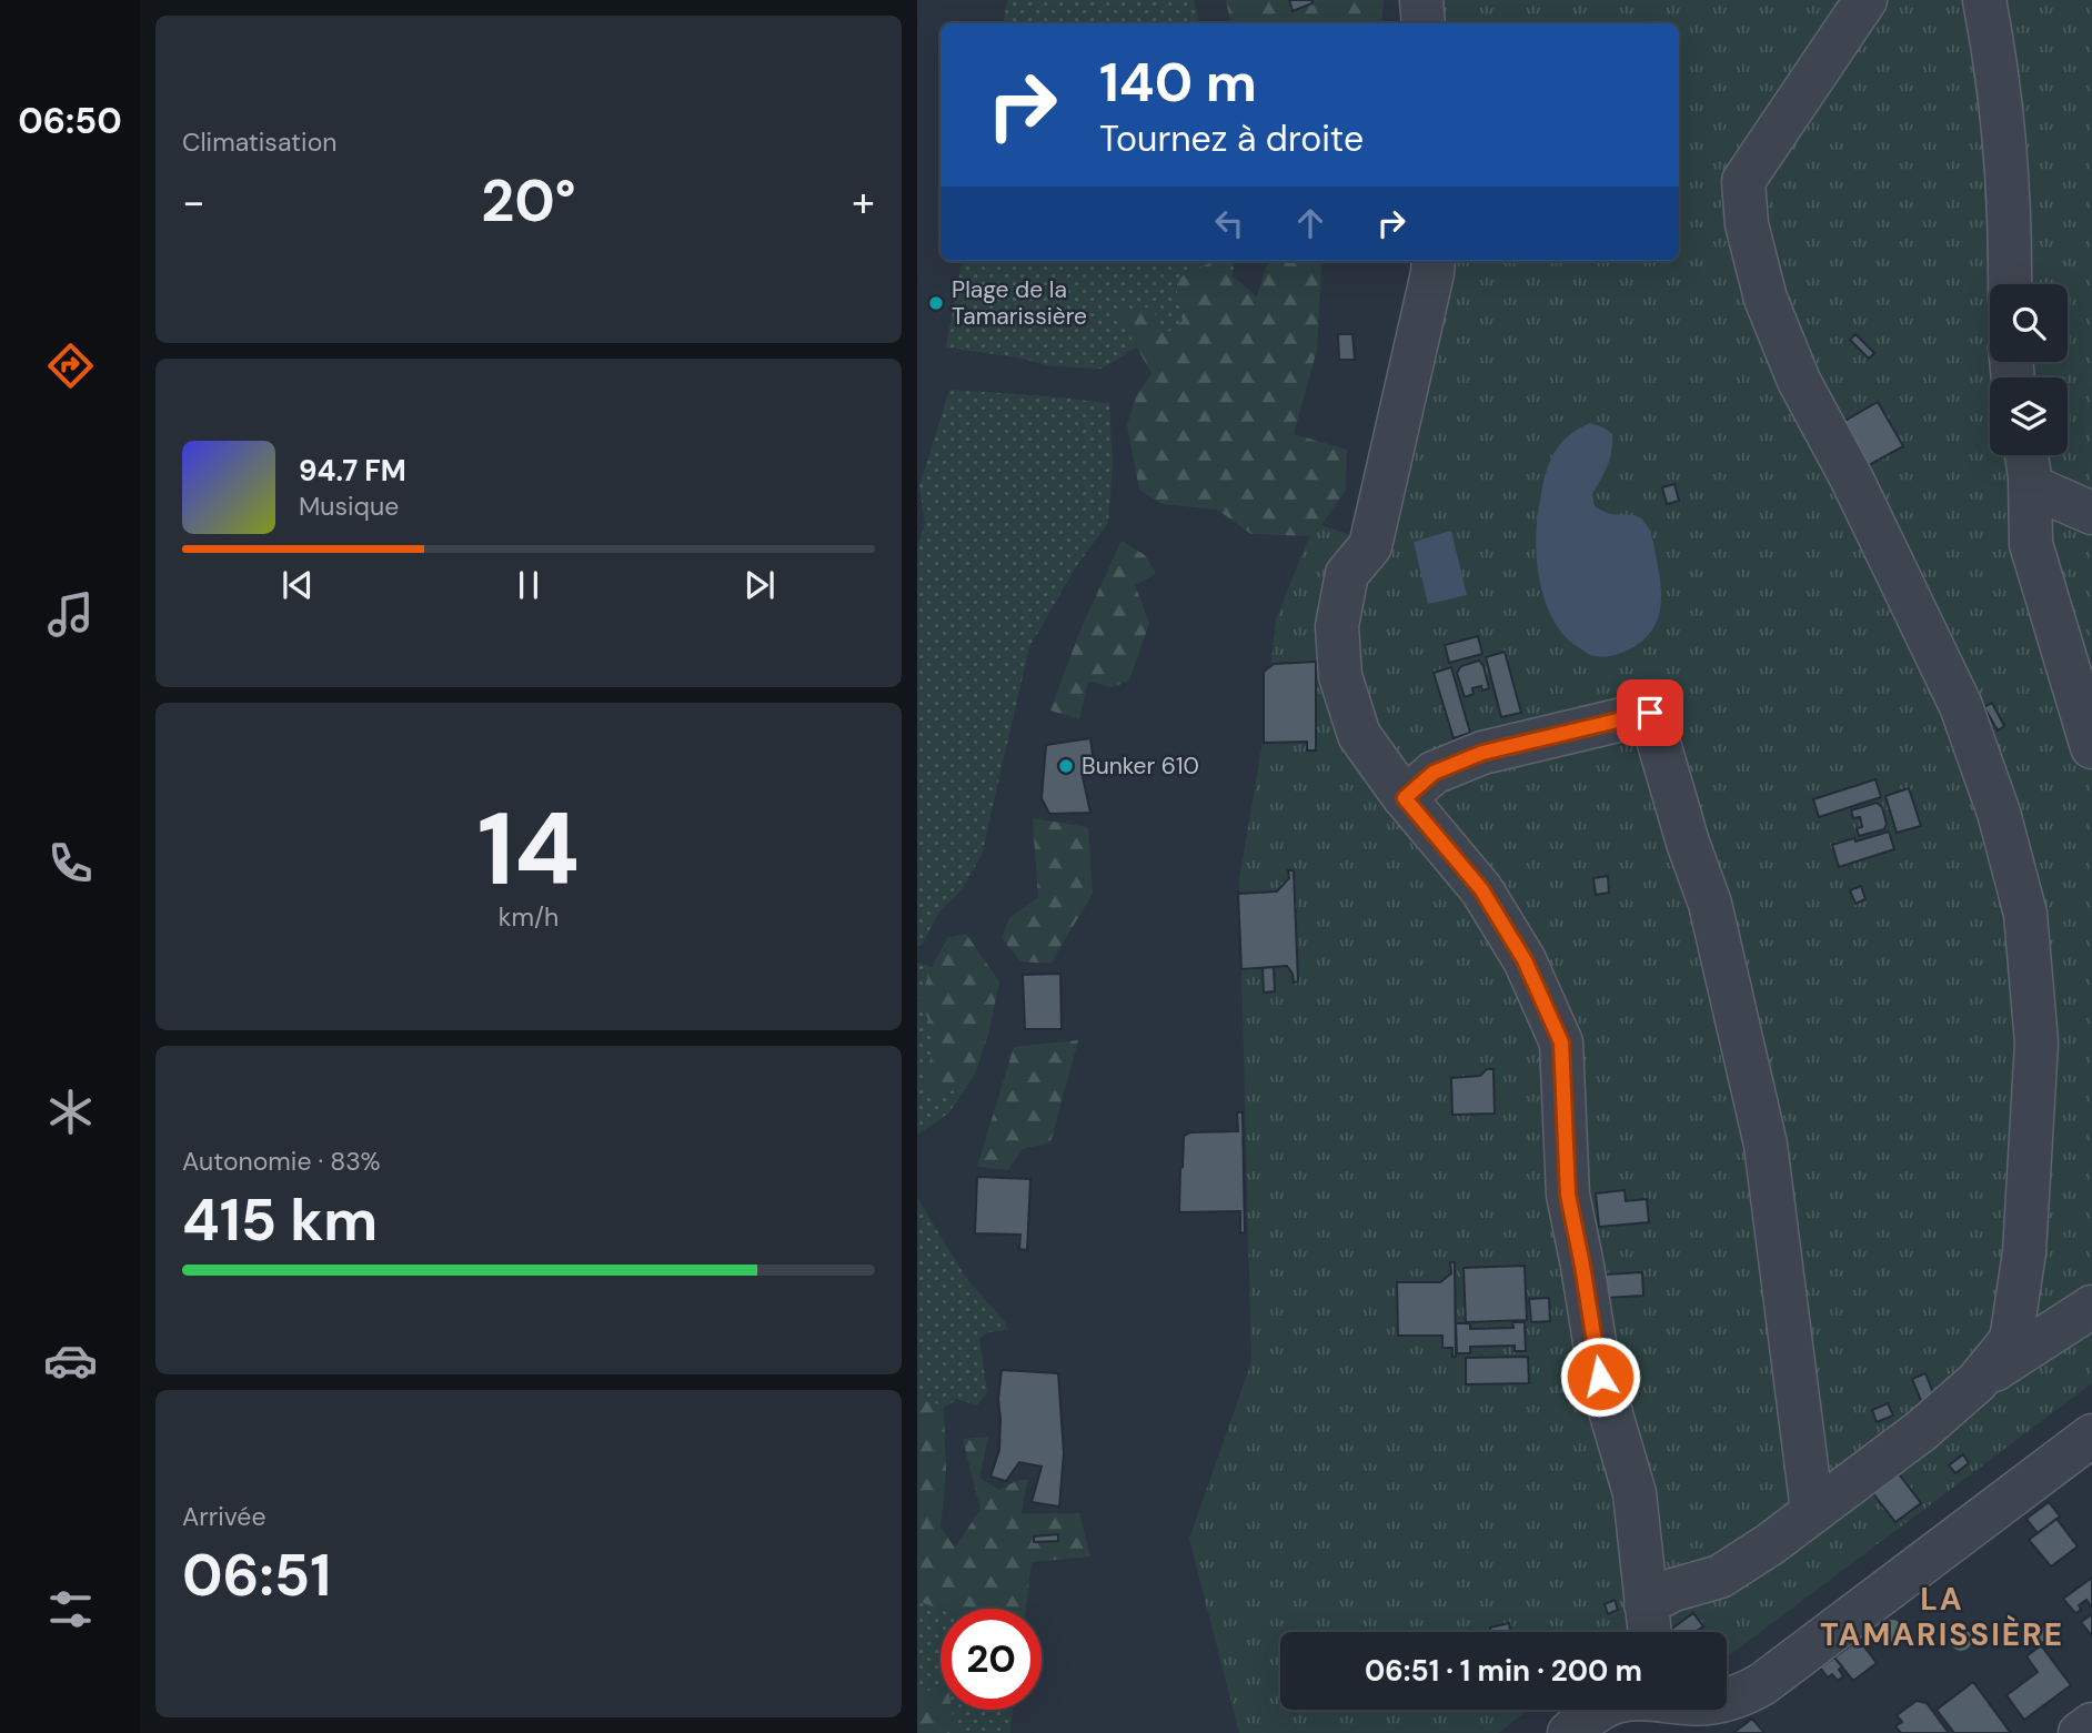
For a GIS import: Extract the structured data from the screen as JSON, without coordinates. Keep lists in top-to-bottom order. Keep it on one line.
{"districts":["LA TAMARISSIÈRE"],"places":["Plage de la Tamarissière","Bunker 610"],"page":{"tabs":"06:50","tile":["Climatisation",["14","km/h"],["Autonomie · 83%","415 km"],["Arrivée","06:51"]],"turn":["140 m","Tournez à droite"],"heat":["−","20°","+"],"song":["94.7 FM","Musique"],"limit":"20","trip":"06:51 · 1 min · 200 m"}}
